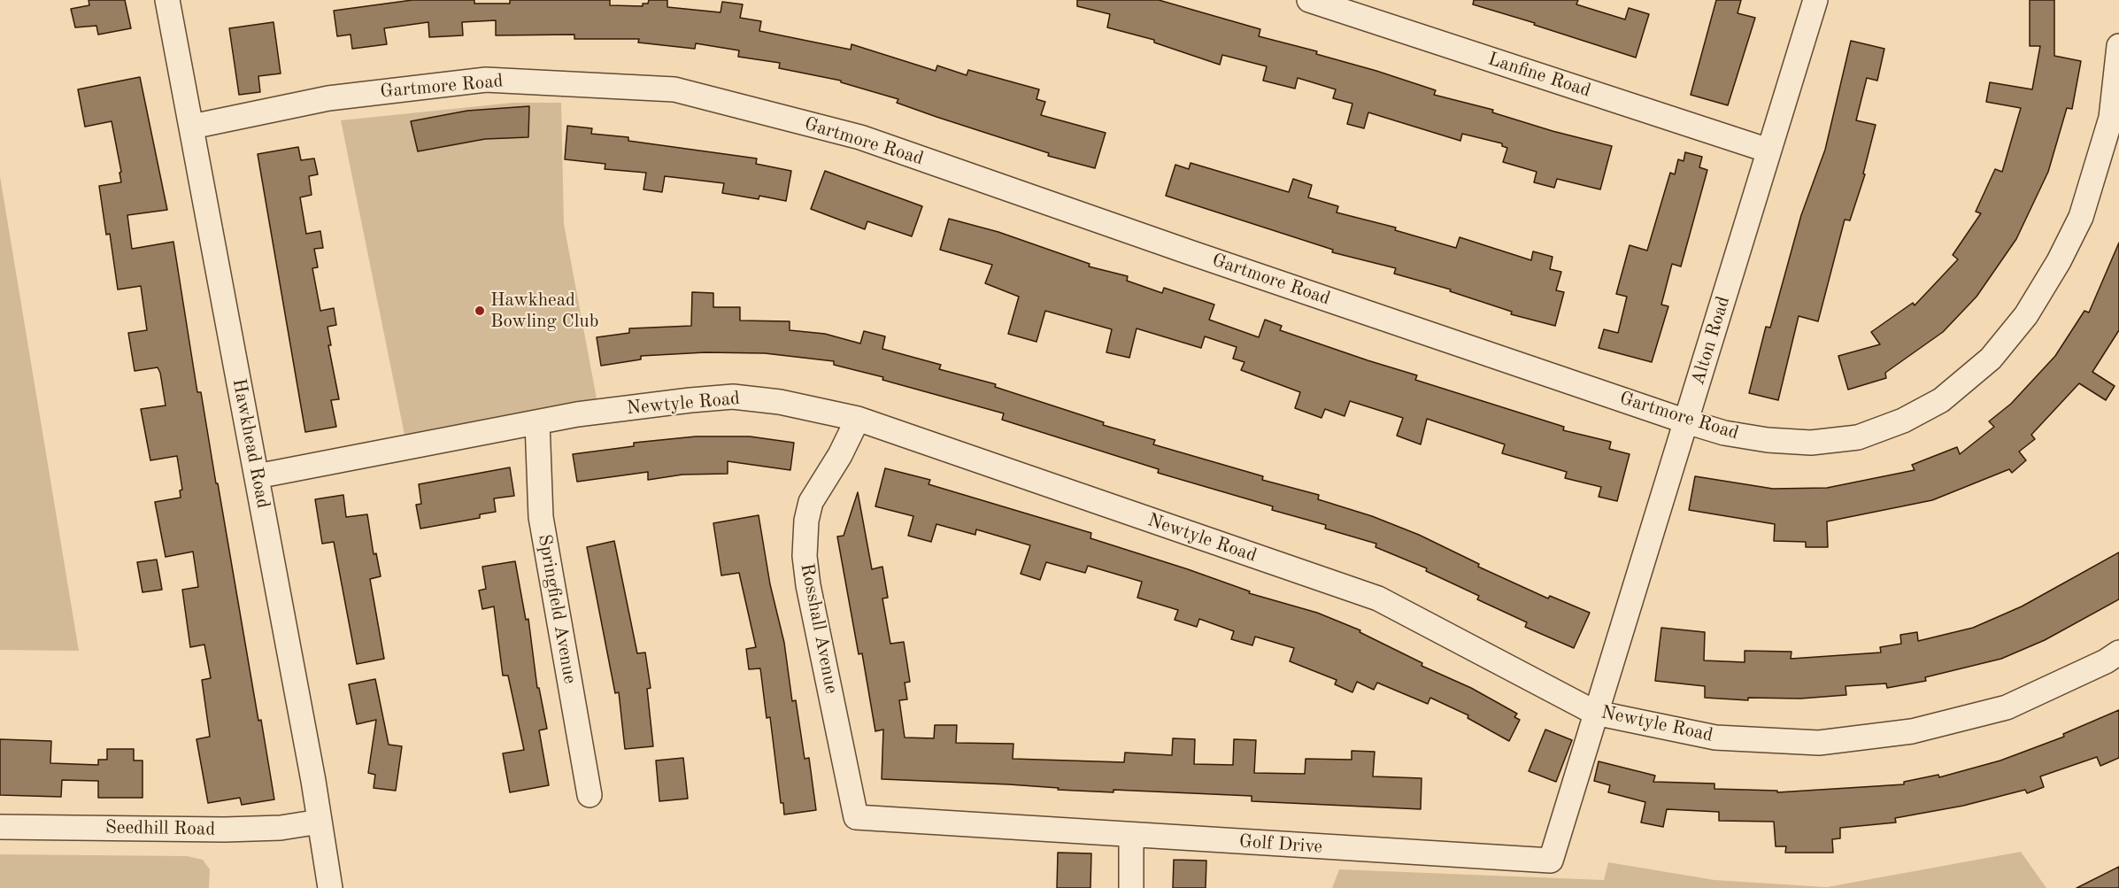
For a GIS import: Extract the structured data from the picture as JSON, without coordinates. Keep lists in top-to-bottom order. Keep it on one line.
{"streets":{"street":["Lanfine Road","Gartmore Road","Alton Road","Newtyle Road","Hawkhead Road","Springfield Avenue","Rosshall Avenue","Seedhill Road","Golf Drive"]},"crossings":[["Lanfine Road","Alton Road"],["Gartmore Road","Alton Road"],["Gartmore Road","Hawkhead Road"],["Alton Road","Newtyle Road"],["Alton Road","Golf Drive"],["Newtyle Road","Hawkhead Road"],["Newtyle Road","Springfield Avenue"],["Newtyle Road","Rosshall Avenue"],["Newtyle Road","Golf Drive"],["Hawkhead Road","Seedhill Road"],["Rosshall Avenue","Golf Drive"]],"places":["Hawkhead Bowling Club"]}
